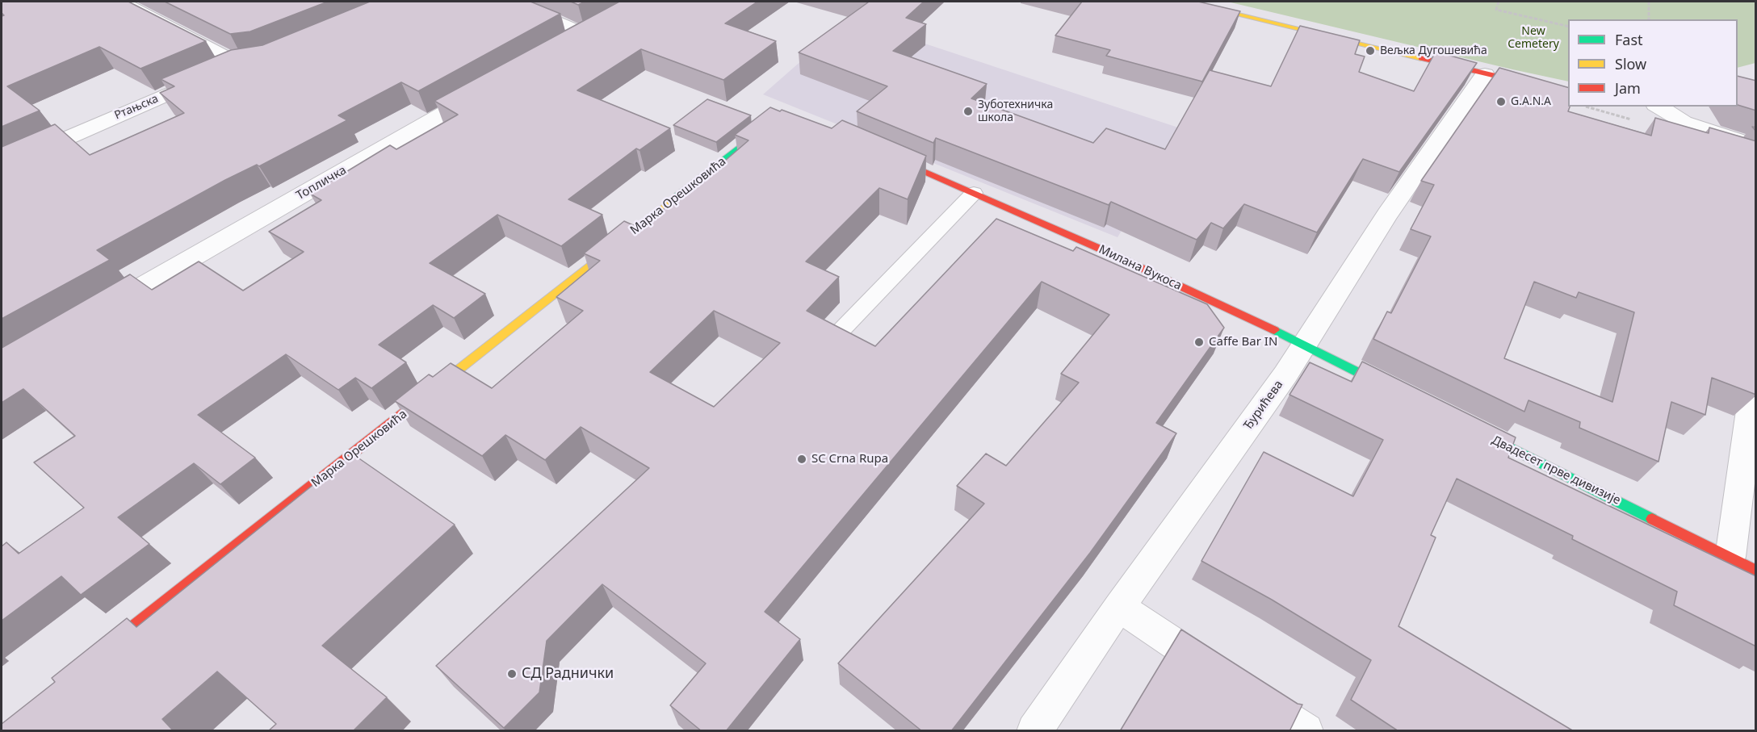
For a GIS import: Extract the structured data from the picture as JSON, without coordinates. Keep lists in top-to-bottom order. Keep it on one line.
{"streets":{"street":["Ртањска","Топличка","Марка Орешковића","Милана Вукоса","Ђурићева","Двадесет прве дивизије"]},"crossings":[["Милана Вукоса","Ђурићева"]],"parks":["New Cemetery"],"places":["Вељка Дугошевића","G.A.N.A","Зуботехничка школа","Caffe Bar IN","SC Crna Rupa","СД Раднички"],"legend":["Fast","Slow","Jam"]}
